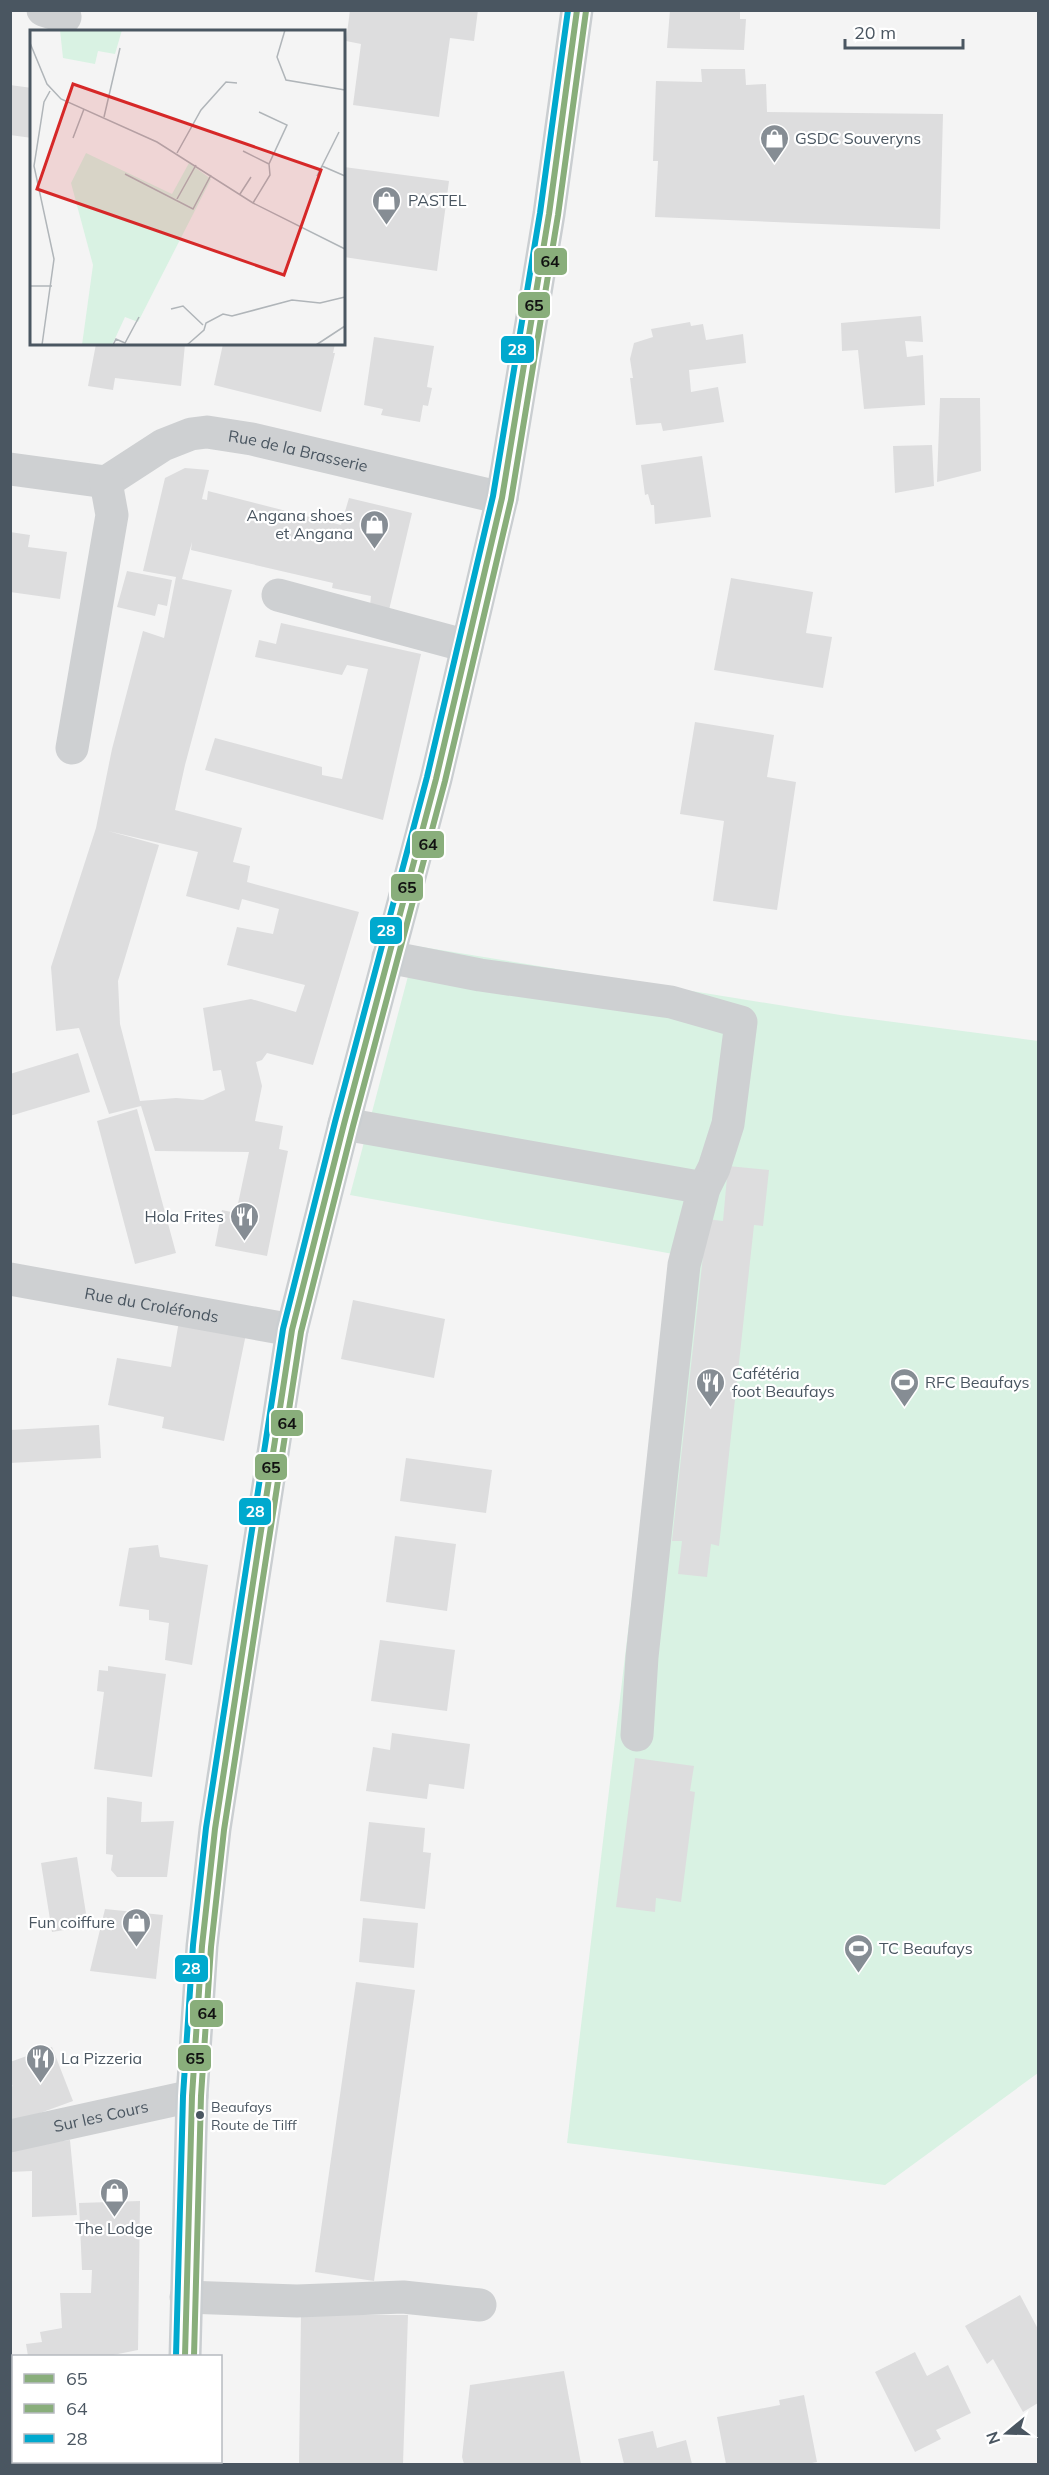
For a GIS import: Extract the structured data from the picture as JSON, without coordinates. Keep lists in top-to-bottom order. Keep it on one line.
{"streets":{"street":["Rue de la Brasserie","Rue du Croléfonds","Sur les Cours"]},"places":{"shop":["GSDC Souveryns","PASTEL","Angana shoes et Angana","Fun coiffure","The Lodge"],"restaurant":["Hola Frites","Cafétéria foot Beaufays","La Pizzeria"],"sports":["RFC Beaufays","TC Beaufays"],"other":["Beaufays Route de Tilff"]},"lines":["transit line 65","transit line 28","transit line 64"],"legend":["65","64","28"],"scale_bar":"20 m","north":"left"}
